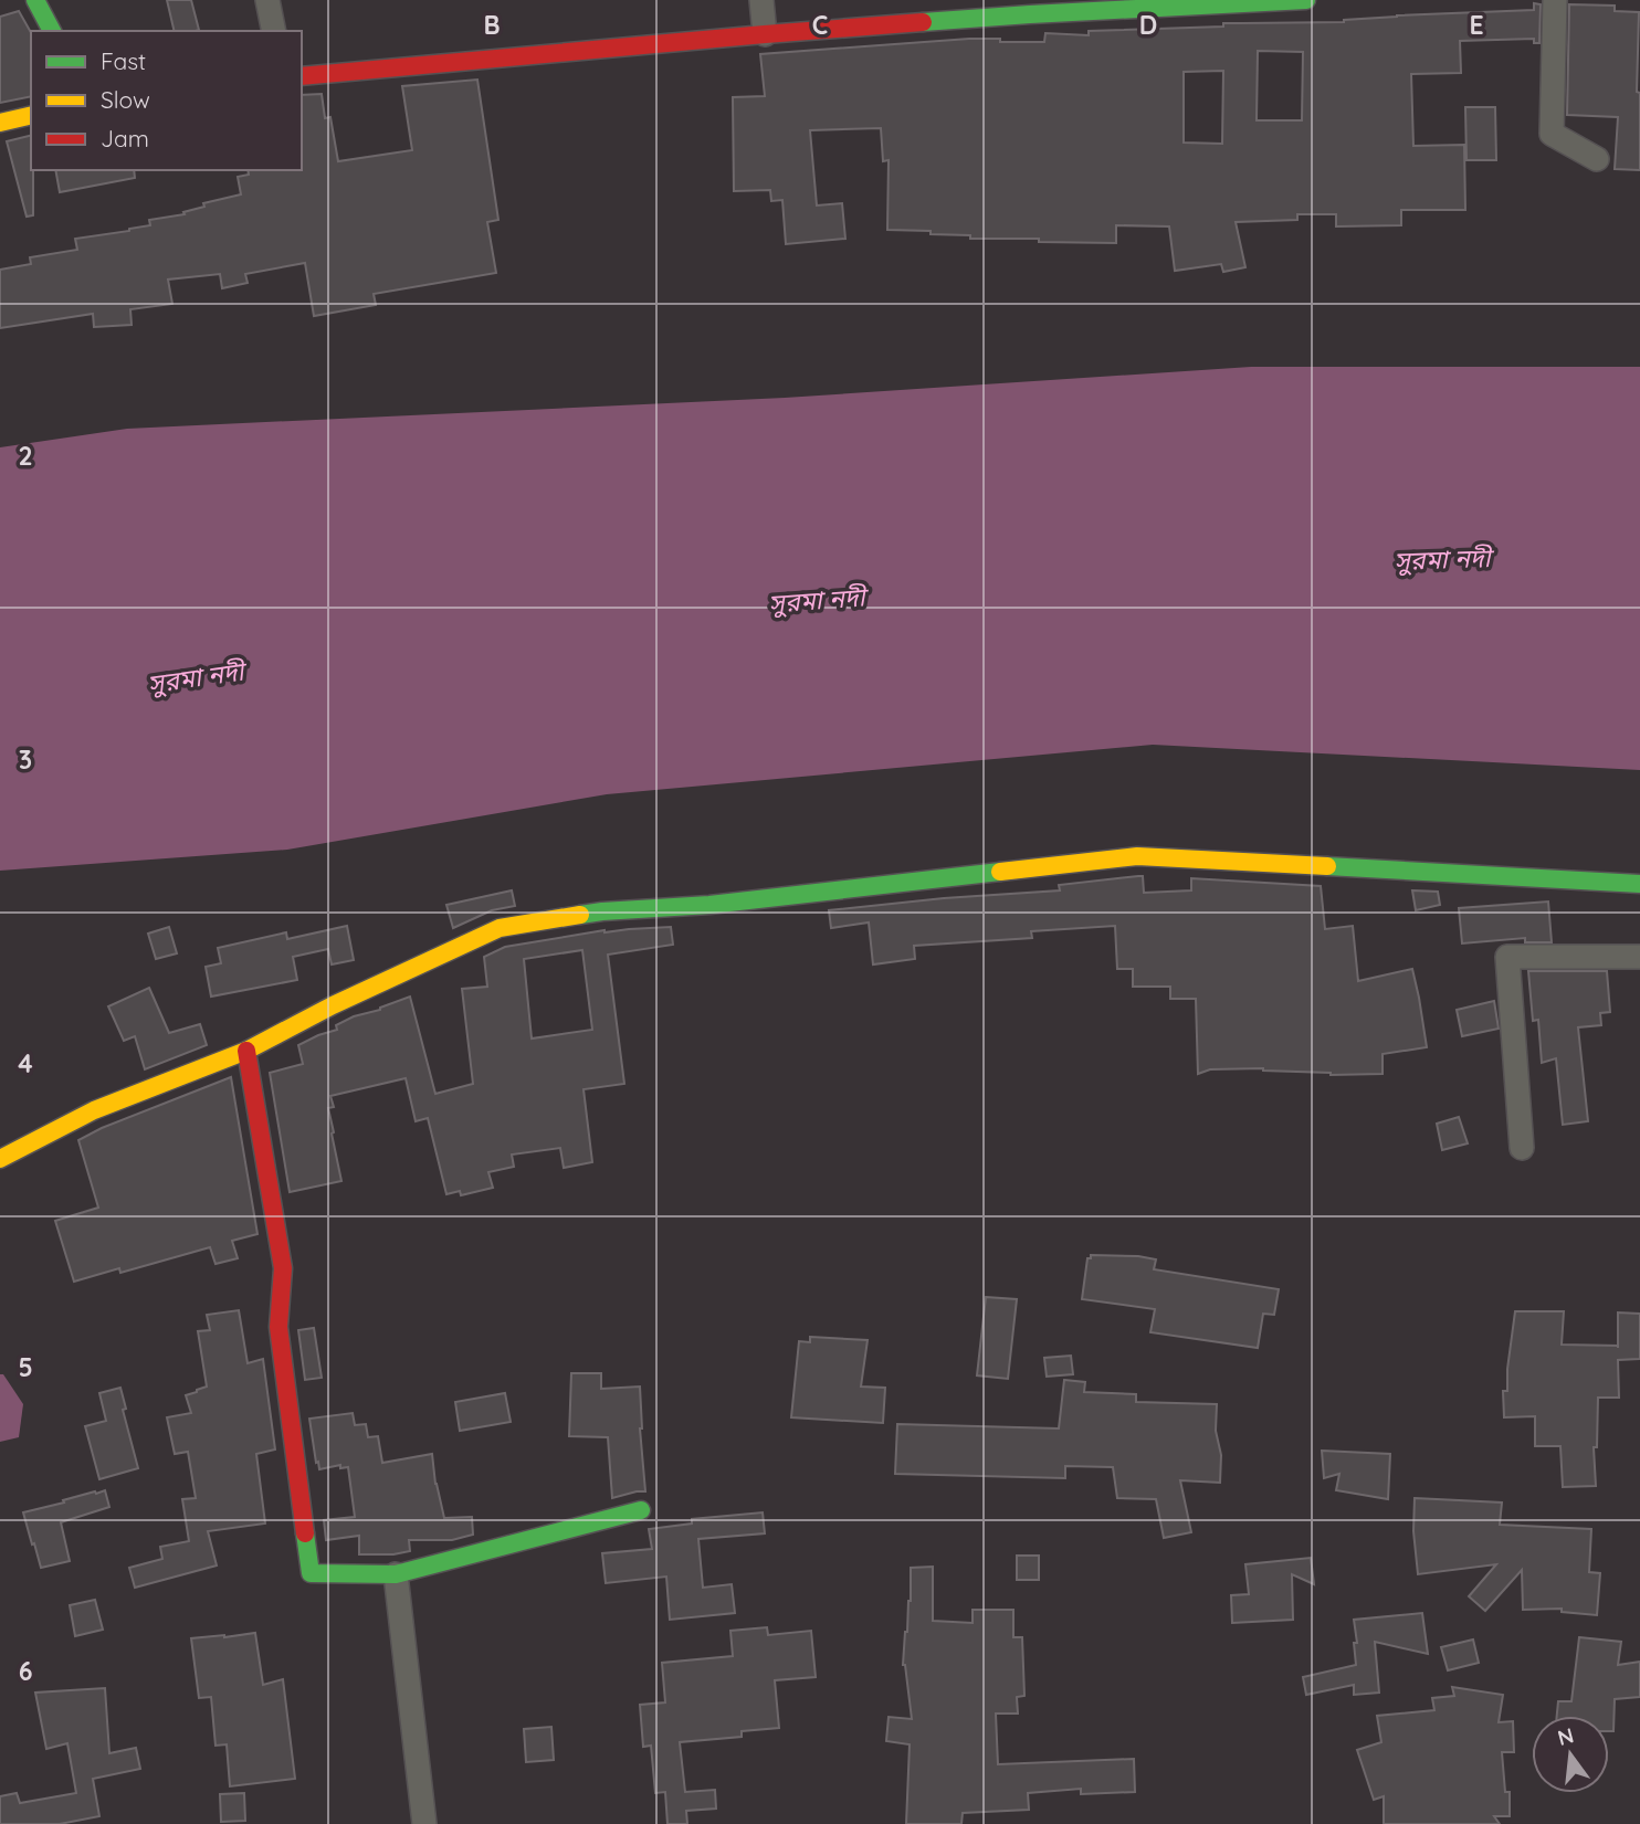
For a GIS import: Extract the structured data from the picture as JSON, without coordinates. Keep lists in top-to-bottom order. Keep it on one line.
{"water":["সুরমা নদী"],"legend":["Fast","Slow","Jam"],"north":"top","grid":{"columns":["B","C","D","E"],"rows":["2","3","4","5","6"]}}
